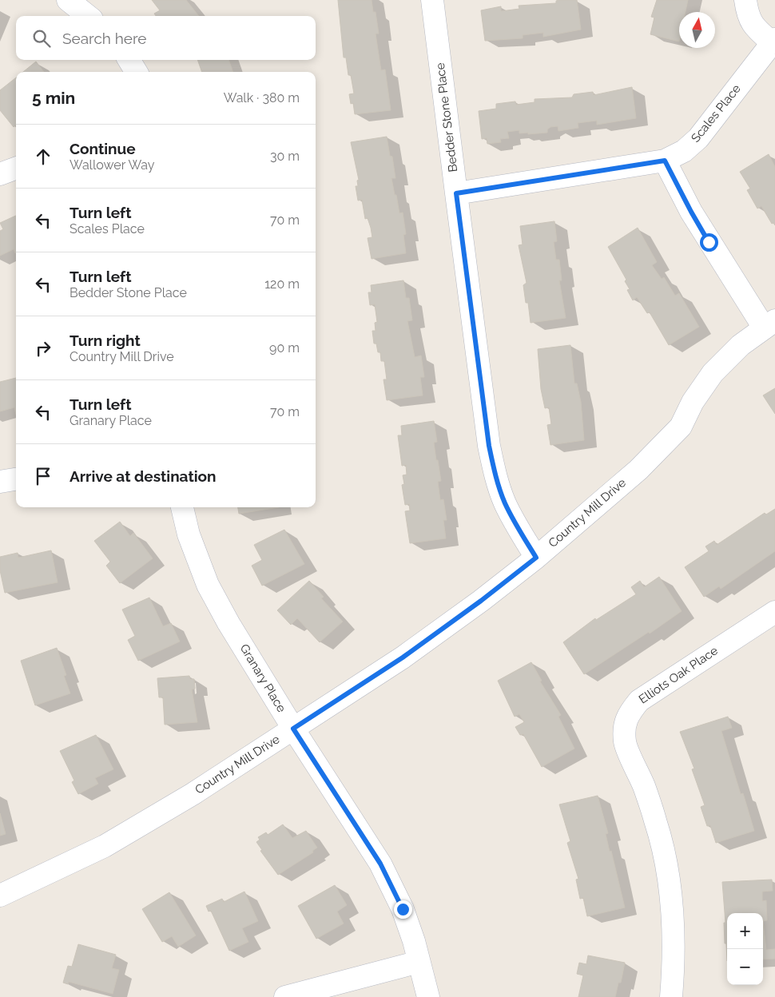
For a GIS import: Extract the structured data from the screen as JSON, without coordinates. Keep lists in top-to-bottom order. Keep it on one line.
{"streets":{"street":["Scales Place","Bedder Stone Place","Country Mill Drive","Elliots Oak Place","Granary Place"]},"crossings":[["Scales Place","Bedder Stone Place"],["Bedder Stone Place","Country Mill Drive"],["Country Mill Drive","Granary Place"]],"north":"top","page":{"search":"Search here","heading":["5 min","Walk · 380 m"],"list":[["Continue","Wallower Way","30 m"],["Turn left","Scales Place","70 m"],["Turn left","Bedder Stone Place","120 m"],["Turn right","Country Mill Drive","90 m"],["Turn left","Granary Place","70 m"],"Arrive at destination"],"map_buttons":["+","−"]}}
